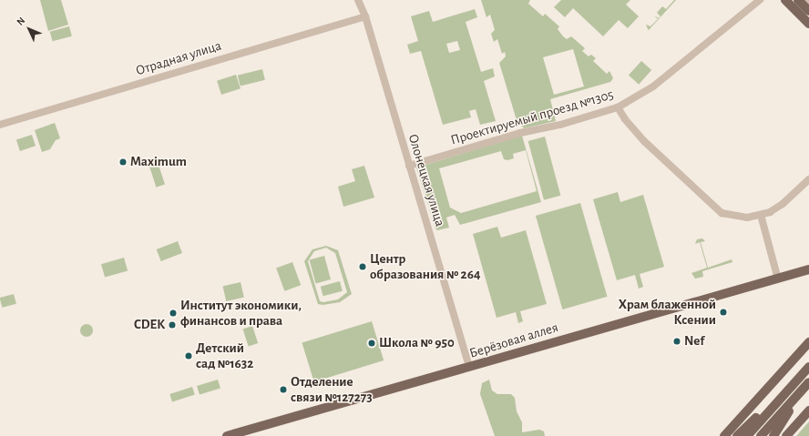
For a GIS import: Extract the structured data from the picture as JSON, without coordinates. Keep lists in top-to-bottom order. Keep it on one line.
{"streets":{"main road":["Берёзовая аллея"],"street":["Отрадная улица","Проектируемый проезд №1305","Олонецкая улица"]},"crossings":[["Отрадная улица","Олонецкая улица"],["Проектируемый проезд №1305","Олонецкая улица"],["Олонецкая улица","Берёзовая аллея"]],"places":["Maximum","Центр образования № 264","Храм блаженной Ксении","Институт экономики, финансов и права","CDEK","Nef","Школа № 950","Детский сад №1632","Отделение связи №127273"],"north":"top left"}
